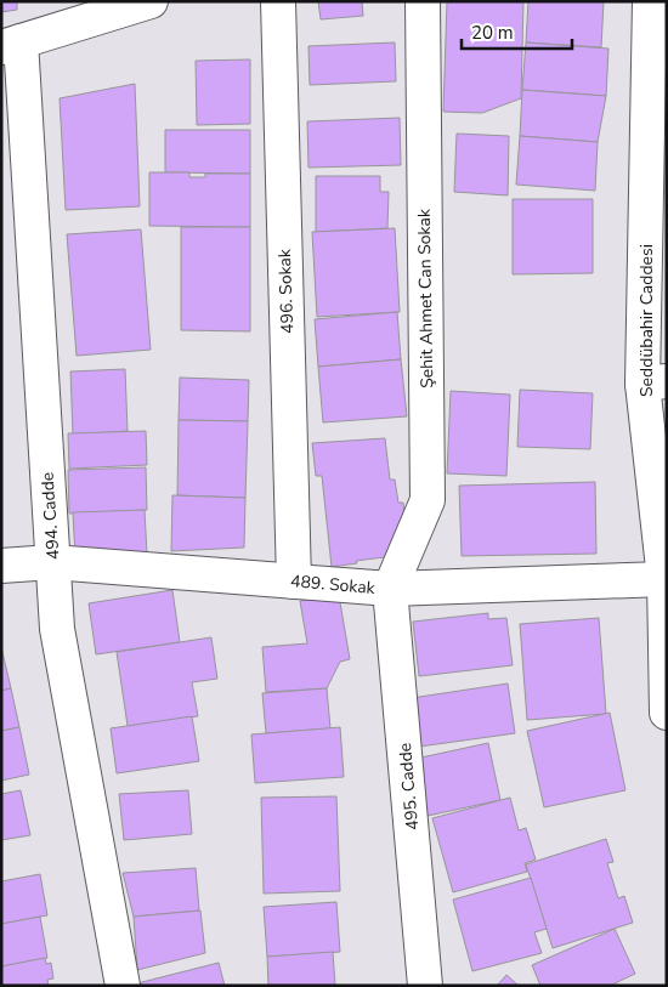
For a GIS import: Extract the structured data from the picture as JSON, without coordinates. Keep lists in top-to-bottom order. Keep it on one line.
{"streets":{"street":["496. Sokak","Şehit Ahmet Can Sokak","Seddübahir Caddesi","494. Cadde","489. Sokak","495. Cadde"]},"crossings":[["496. Sokak","489. Sokak"],["Şehit Ahmet Can Sokak","489. Sokak"],["Şehit Ahmet Can Sokak","495. Cadde"],["Seddübahir Caddesi","489. Sokak"],["494. Cadde","489. Sokak"],["489. Sokak","495. Cadde"]],"scale_bar":"20 m"}
